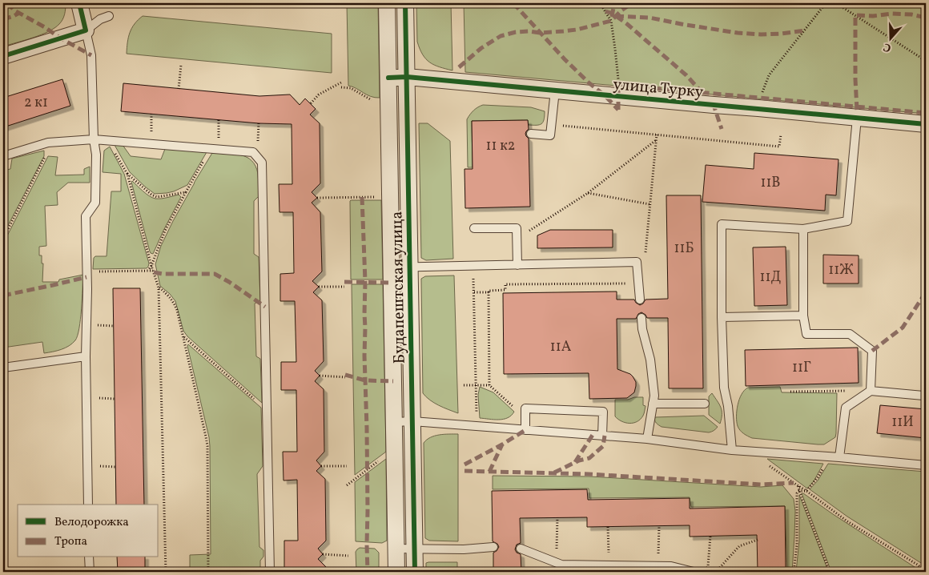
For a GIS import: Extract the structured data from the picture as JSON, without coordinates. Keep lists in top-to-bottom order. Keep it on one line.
{"streets":{"street":["улица Турку","Будапештская улица"]},"crossings":[["улица Турку","Будапештская улица"]],"house_numbers":["2 к1","11 к2","11В","11Б","11Ж","11Д","11А","11Г","11И"],"legend":["Велодорожка","Тропа"],"north":"bottom"}
